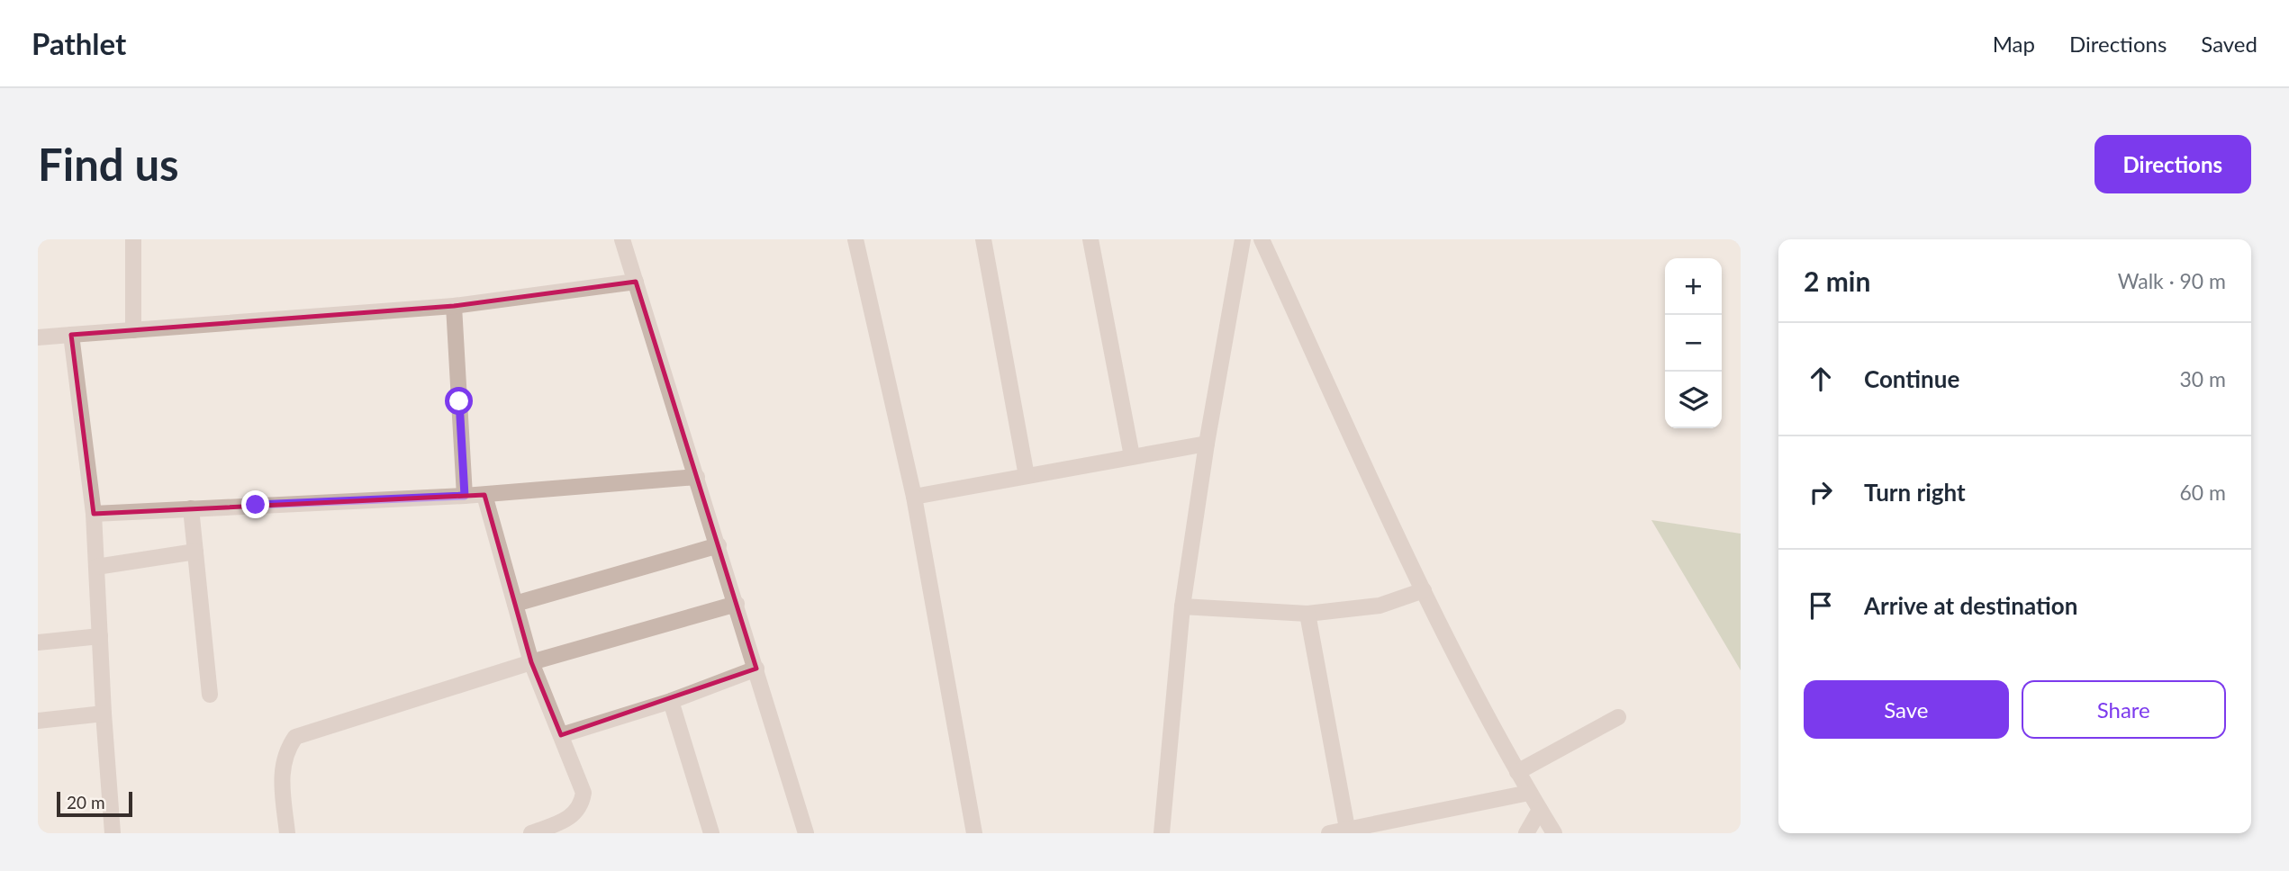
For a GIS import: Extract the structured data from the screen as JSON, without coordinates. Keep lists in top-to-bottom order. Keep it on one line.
{"scale_bar":"20 m","page":{"header":"Pathlet","nav":["Map","Directions","Saved"],"buttons":["Directions",["Save","Share"]],"title":"Find us","heading":["2 min","Walk · 90 m"],"map_buttons":["+","−"],"list":[["Continue","30 m"],["Turn right","60 m"],"Arrive at destination"],"scale":"20 m"}}
